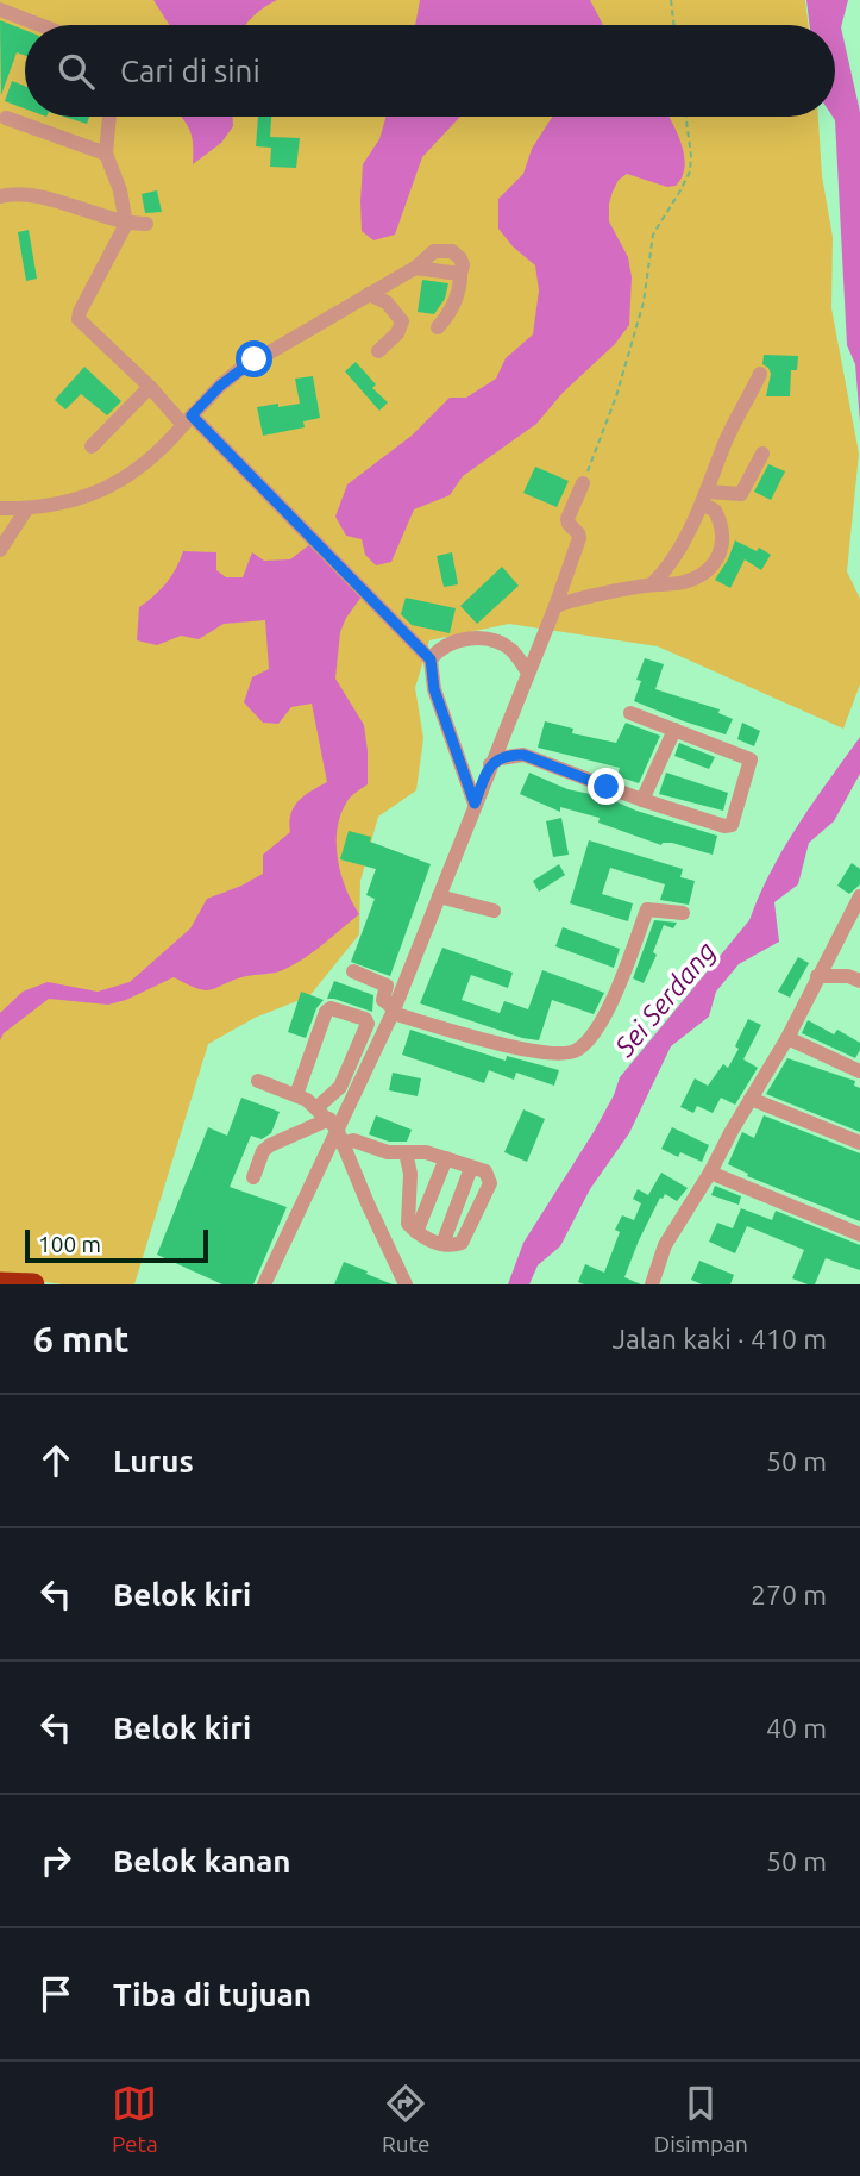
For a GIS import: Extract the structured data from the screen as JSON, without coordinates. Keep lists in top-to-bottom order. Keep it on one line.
{"water":["Sei Serdang"],"scale_bar":"100 m","page":{"search":"Cari di sini","scale":"100 m","heading":["6 mnt","Jalan kaki · 410 m"],"list":[["Lurus","50 m"],["Belok kiri","270 m"],["Belok kiri","40 m"],["Belok kanan","50 m"],"Tiba di tujuan"],"nav":["Peta","Rute","Disimpan"]}}
